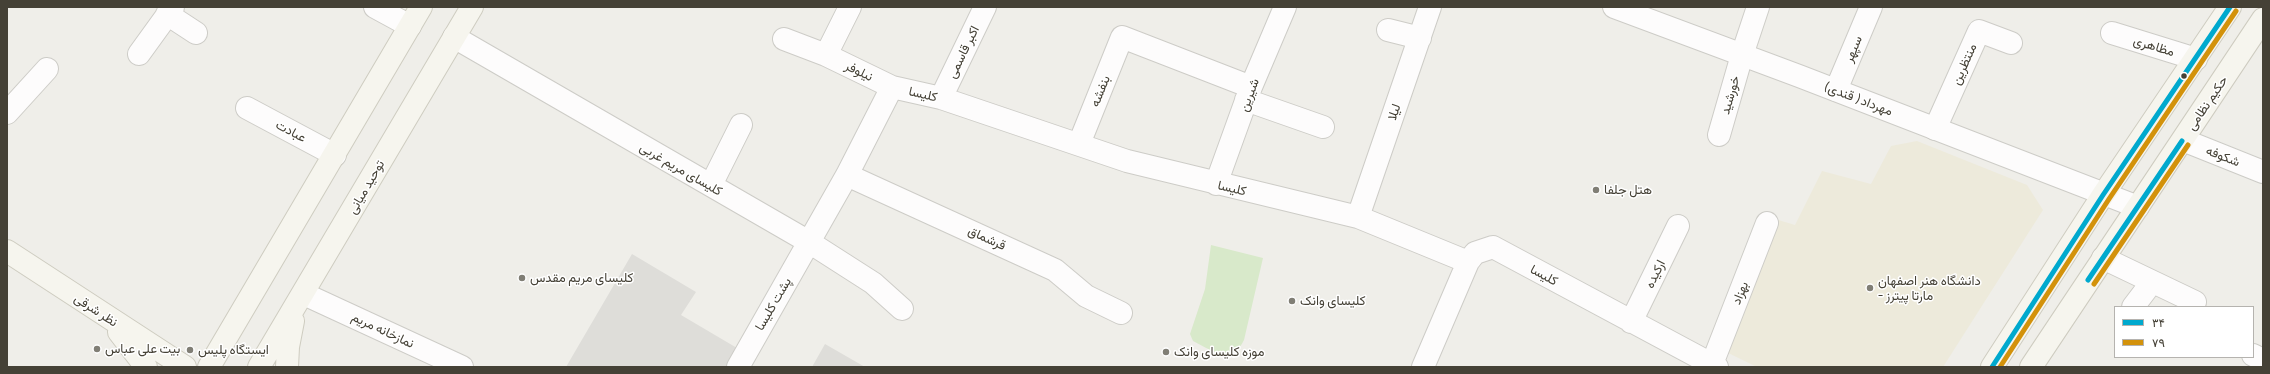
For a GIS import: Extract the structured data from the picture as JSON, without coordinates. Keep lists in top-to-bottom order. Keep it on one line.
{"streets":{"main road":["حکیم نظامی","توحید میانی","نظر شرقی"],"street":["مظاهری","سپهر","اکبر قاسمی","منتظرین","نیلوفر","بنفشه","کلیسا","شیرین","خورشید","مهرداد ( قندی)","لیلا","عبادت","شکوفه","کلیسای مریم غربی","قرشماق","ارکیده","بهزاد","پشت کلیسا","نمازخانه مریم"]},"crossings":[["سپهر","مهرداد ( قندی)"],["اکبر قاسمی","کلیسا"],["منتظرین","مهرداد ( قندی)"],["نیلوفر","کلیسا"],["بنفشه","کلیسا"],["بنفشه","شیرین"],["کلیسا","شیرین"],["کلیسا","لیلا"],["کلیسا","کلیسای مریم غربی"],["کلیسا","قرشماق"],["کلیسا","ارکیده"],["کلیسا","بهزاد"],["کلیسا","پشت کلیسا"],["خورشید","مهرداد ( قندی)"],["مهرداد ( قندی)","حکیم نظامی"],["حکیم نظامی","شکوفه"],["کلیسای مریم غربی","توحید میانی"],["کلیسای مریم غربی","پشت کلیسا"],["توحید میانی","نمازخانه مریم"]],"places":["هتل جلفا","کلیسای مریم مقدس","دانشگاه هنر اصفهان - مارتا پیترز","کلیسای وانک","بیت علی عباس","ایستگاه پلیس","موزه کلیسای وانک"],"lines":["transit line ۳۴","transit line ۷۹"],"legend":["۳۴","۷۹"]}
